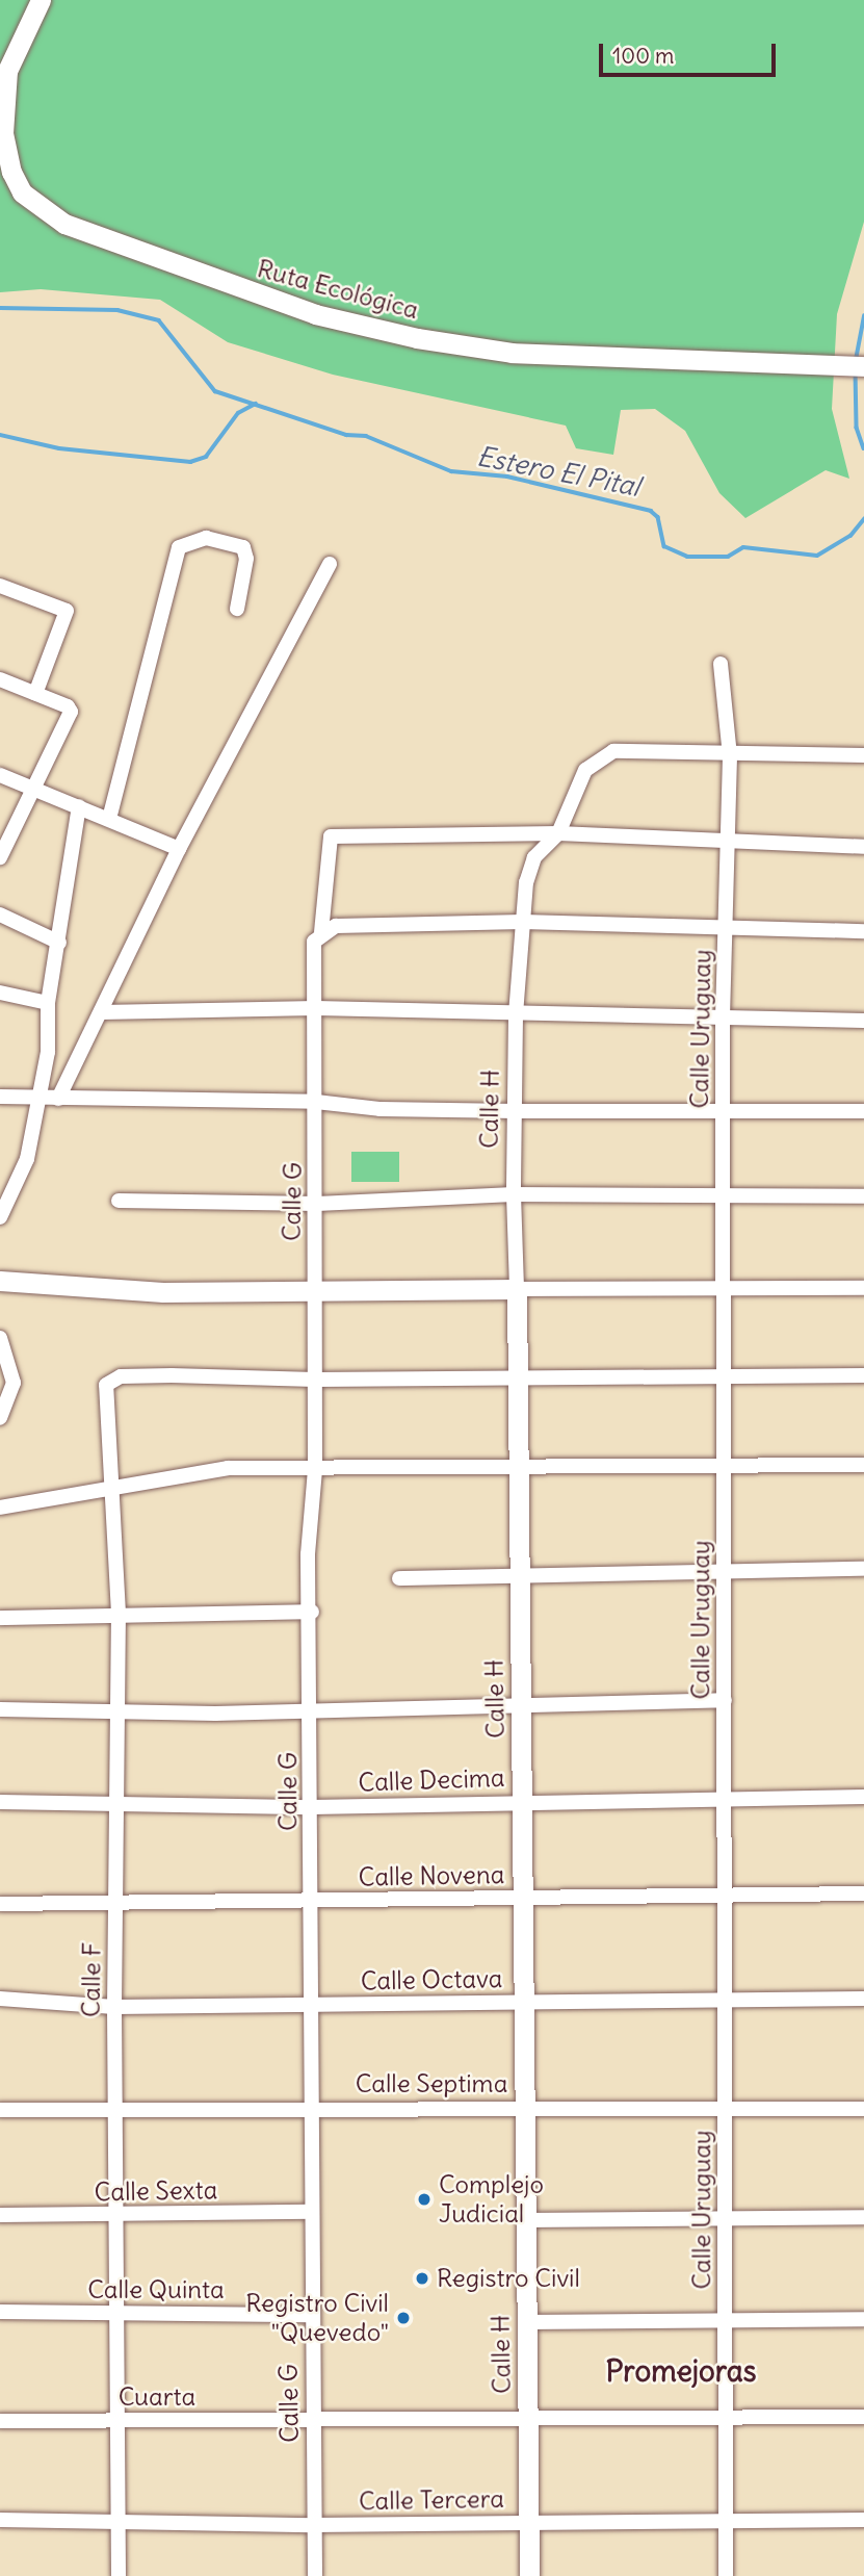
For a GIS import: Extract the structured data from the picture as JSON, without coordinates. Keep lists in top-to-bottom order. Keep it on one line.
{"streets":{"street":["Ruta Ecológica","Calle Uruguay","Calle H","Calle G","Calle Decima","Calle Novena","Calle F","Calle Octava","Calle Septima","Calle Sexta","Calle Quinta","Cuarta","Calle Tercera"]},"crossings":[["Calle Uruguay","Calle Decima"],["Calle Uruguay","Calle Novena"],["Calle Uruguay","Calle Octava"],["Calle Uruguay","Calle Septima"],["Calle Uruguay","Cuarta"],["Calle Uruguay","Calle Tercera"],["Calle H","Calle G"],["Calle H","Calle Decima"],["Calle H","Calle Novena"],["Calle H","Calle Octava"],["Calle H","Calle Septima"],["Calle H","Cuarta"],["Calle H","Calle Tercera"],["Calle G","Calle Decima"],["Calle G","Calle Novena"],["Calle G","Calle F"],["Calle G","Calle Octava"],["Calle G","Calle Septima"],["Calle G","Calle Sexta"],["Calle G","Calle Quinta"],["Calle G","Cuarta"],["Calle G","Calle Tercera"],["Calle Decima","Calle F"],["Calle Novena","Calle F"],["Calle F","Calle Octava"],["Calle F","Calle Septima"],["Calle F","Calle Sexta"],["Calle F","Calle Quinta"],["Calle F","Cuarta"],["Calle F","Calle Tercera"]],"districts":["Promejoras"],"water":["Estero El Pital"],"places":["Complejo Judicial","Registro Civil","Registro Civil \"Quevedo\""],"scale_bar":"100 m"}
